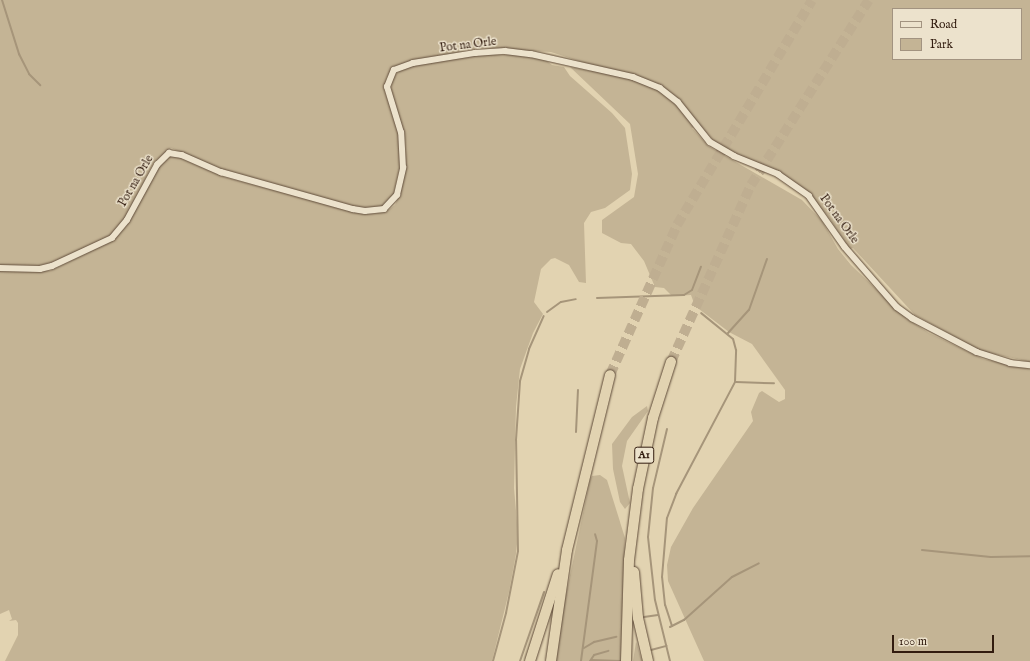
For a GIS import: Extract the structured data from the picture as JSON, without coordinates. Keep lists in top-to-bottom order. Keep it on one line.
{"streets":{"highway":["A1"],"street":["Pot na Orle"]},"legend":["Road","Park"],"scale_bar":"100 m"}
